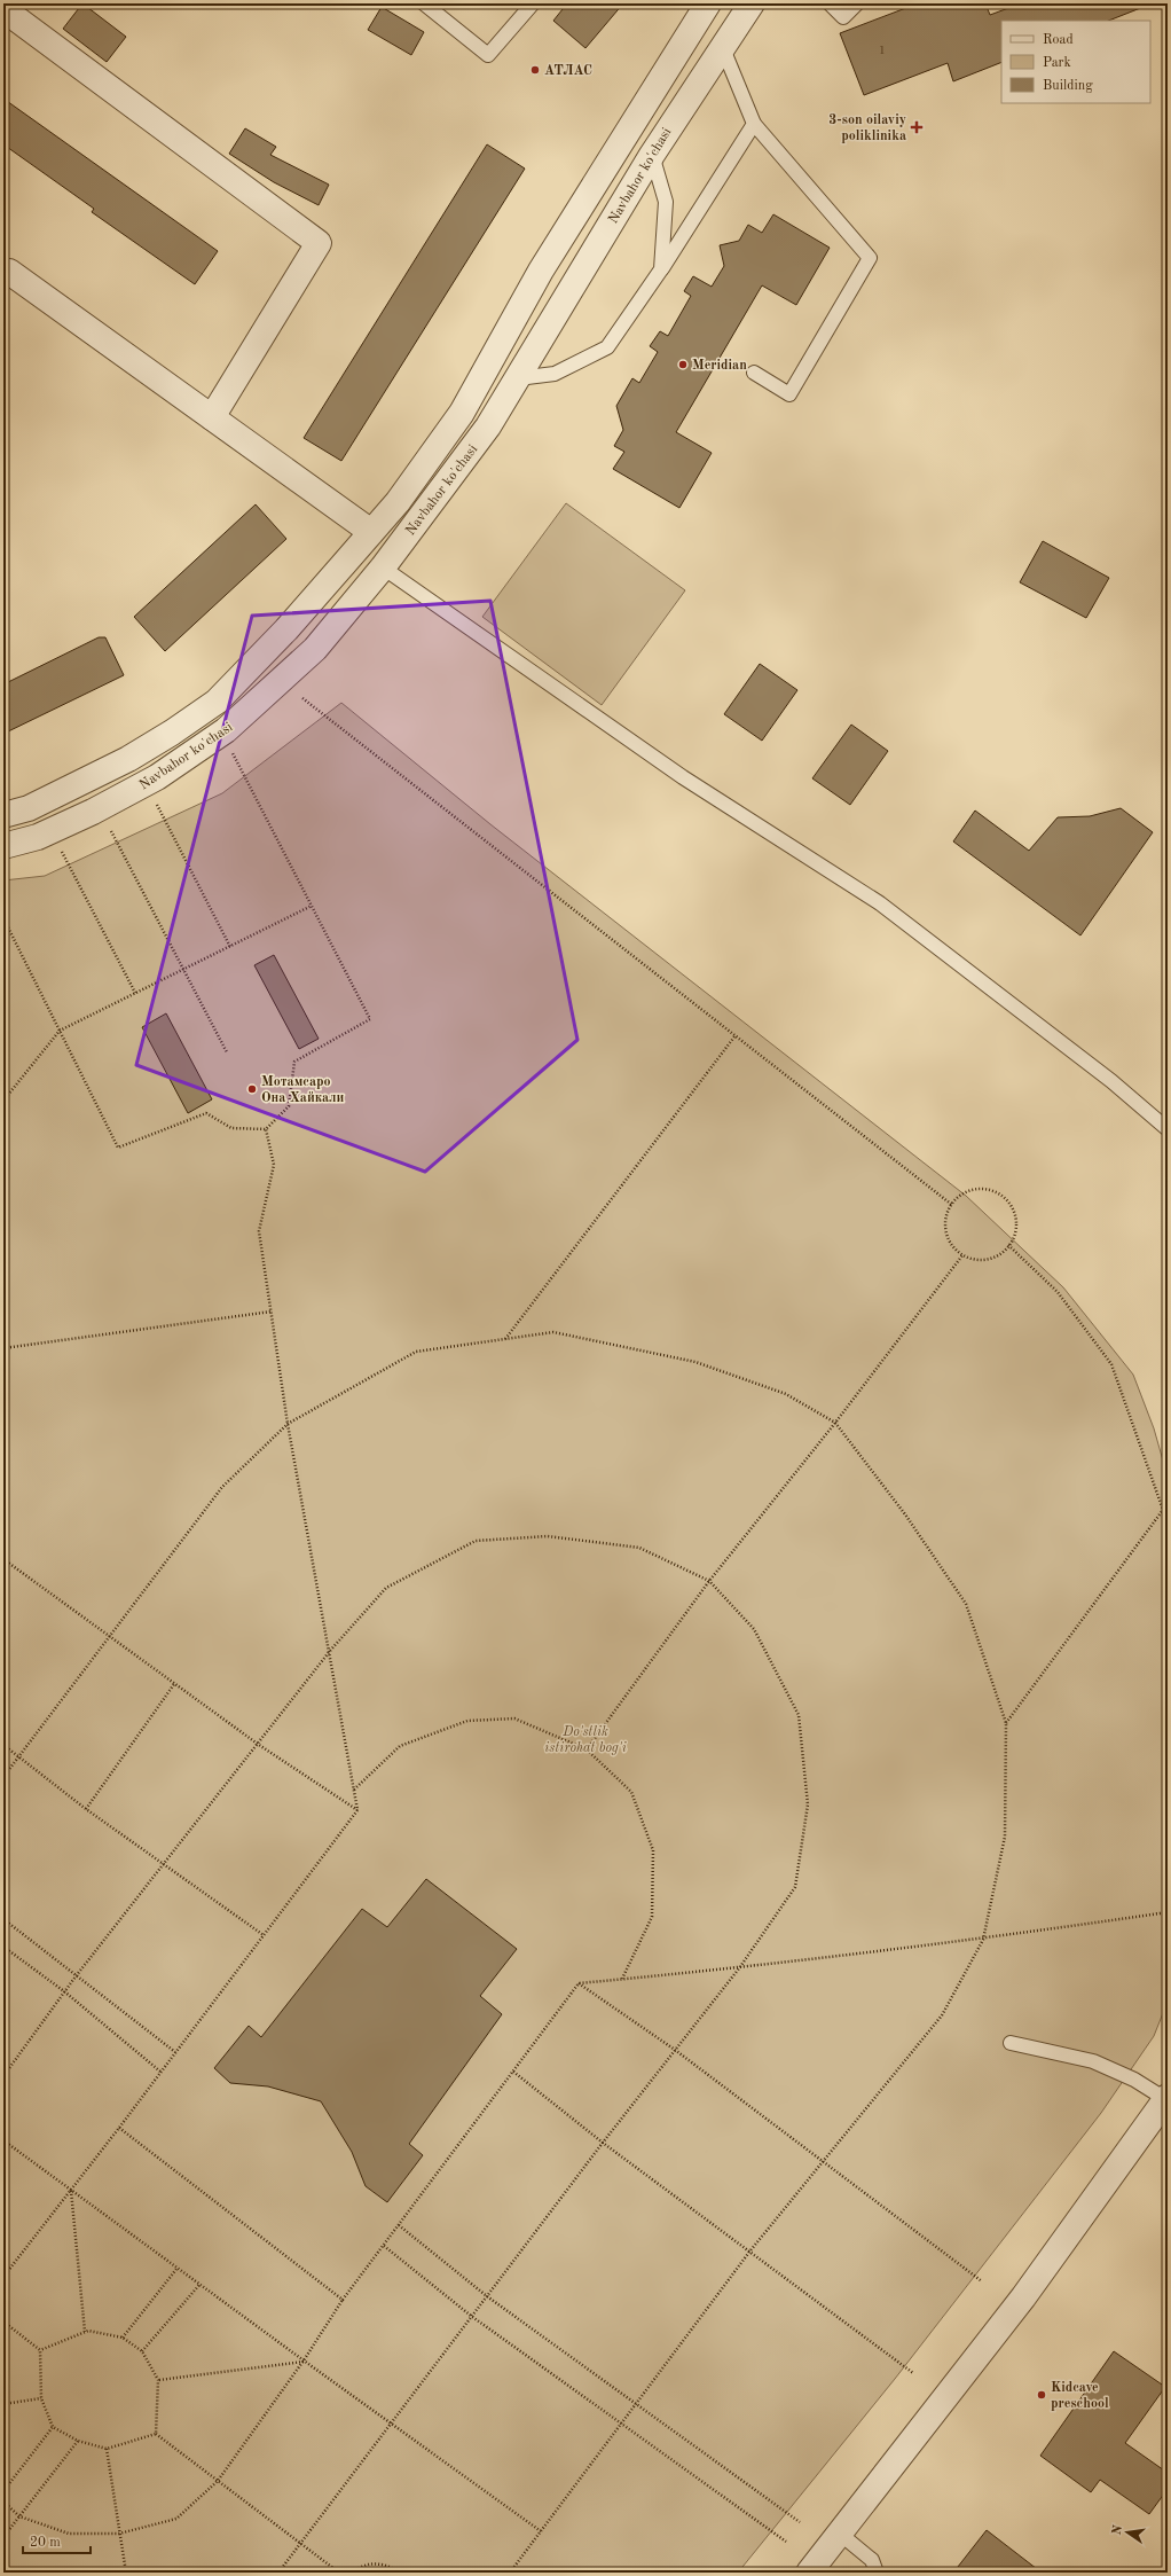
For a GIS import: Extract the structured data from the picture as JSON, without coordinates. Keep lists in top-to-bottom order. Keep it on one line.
{"streets":{"street":["Navbahor ko'chasi"]},"parks":["Do'stlik istirohat bog'i"],"places":{"other":["АТЛАС","Meridian","Мотамсаро Она Хайкали","Kidcave preschool"],"health":["3-son oilaviy poliklinika"]},"house_numbers":["1"],"legend":["Road","Park","Building"],"scale_bar":"20 m","north":"left"}
